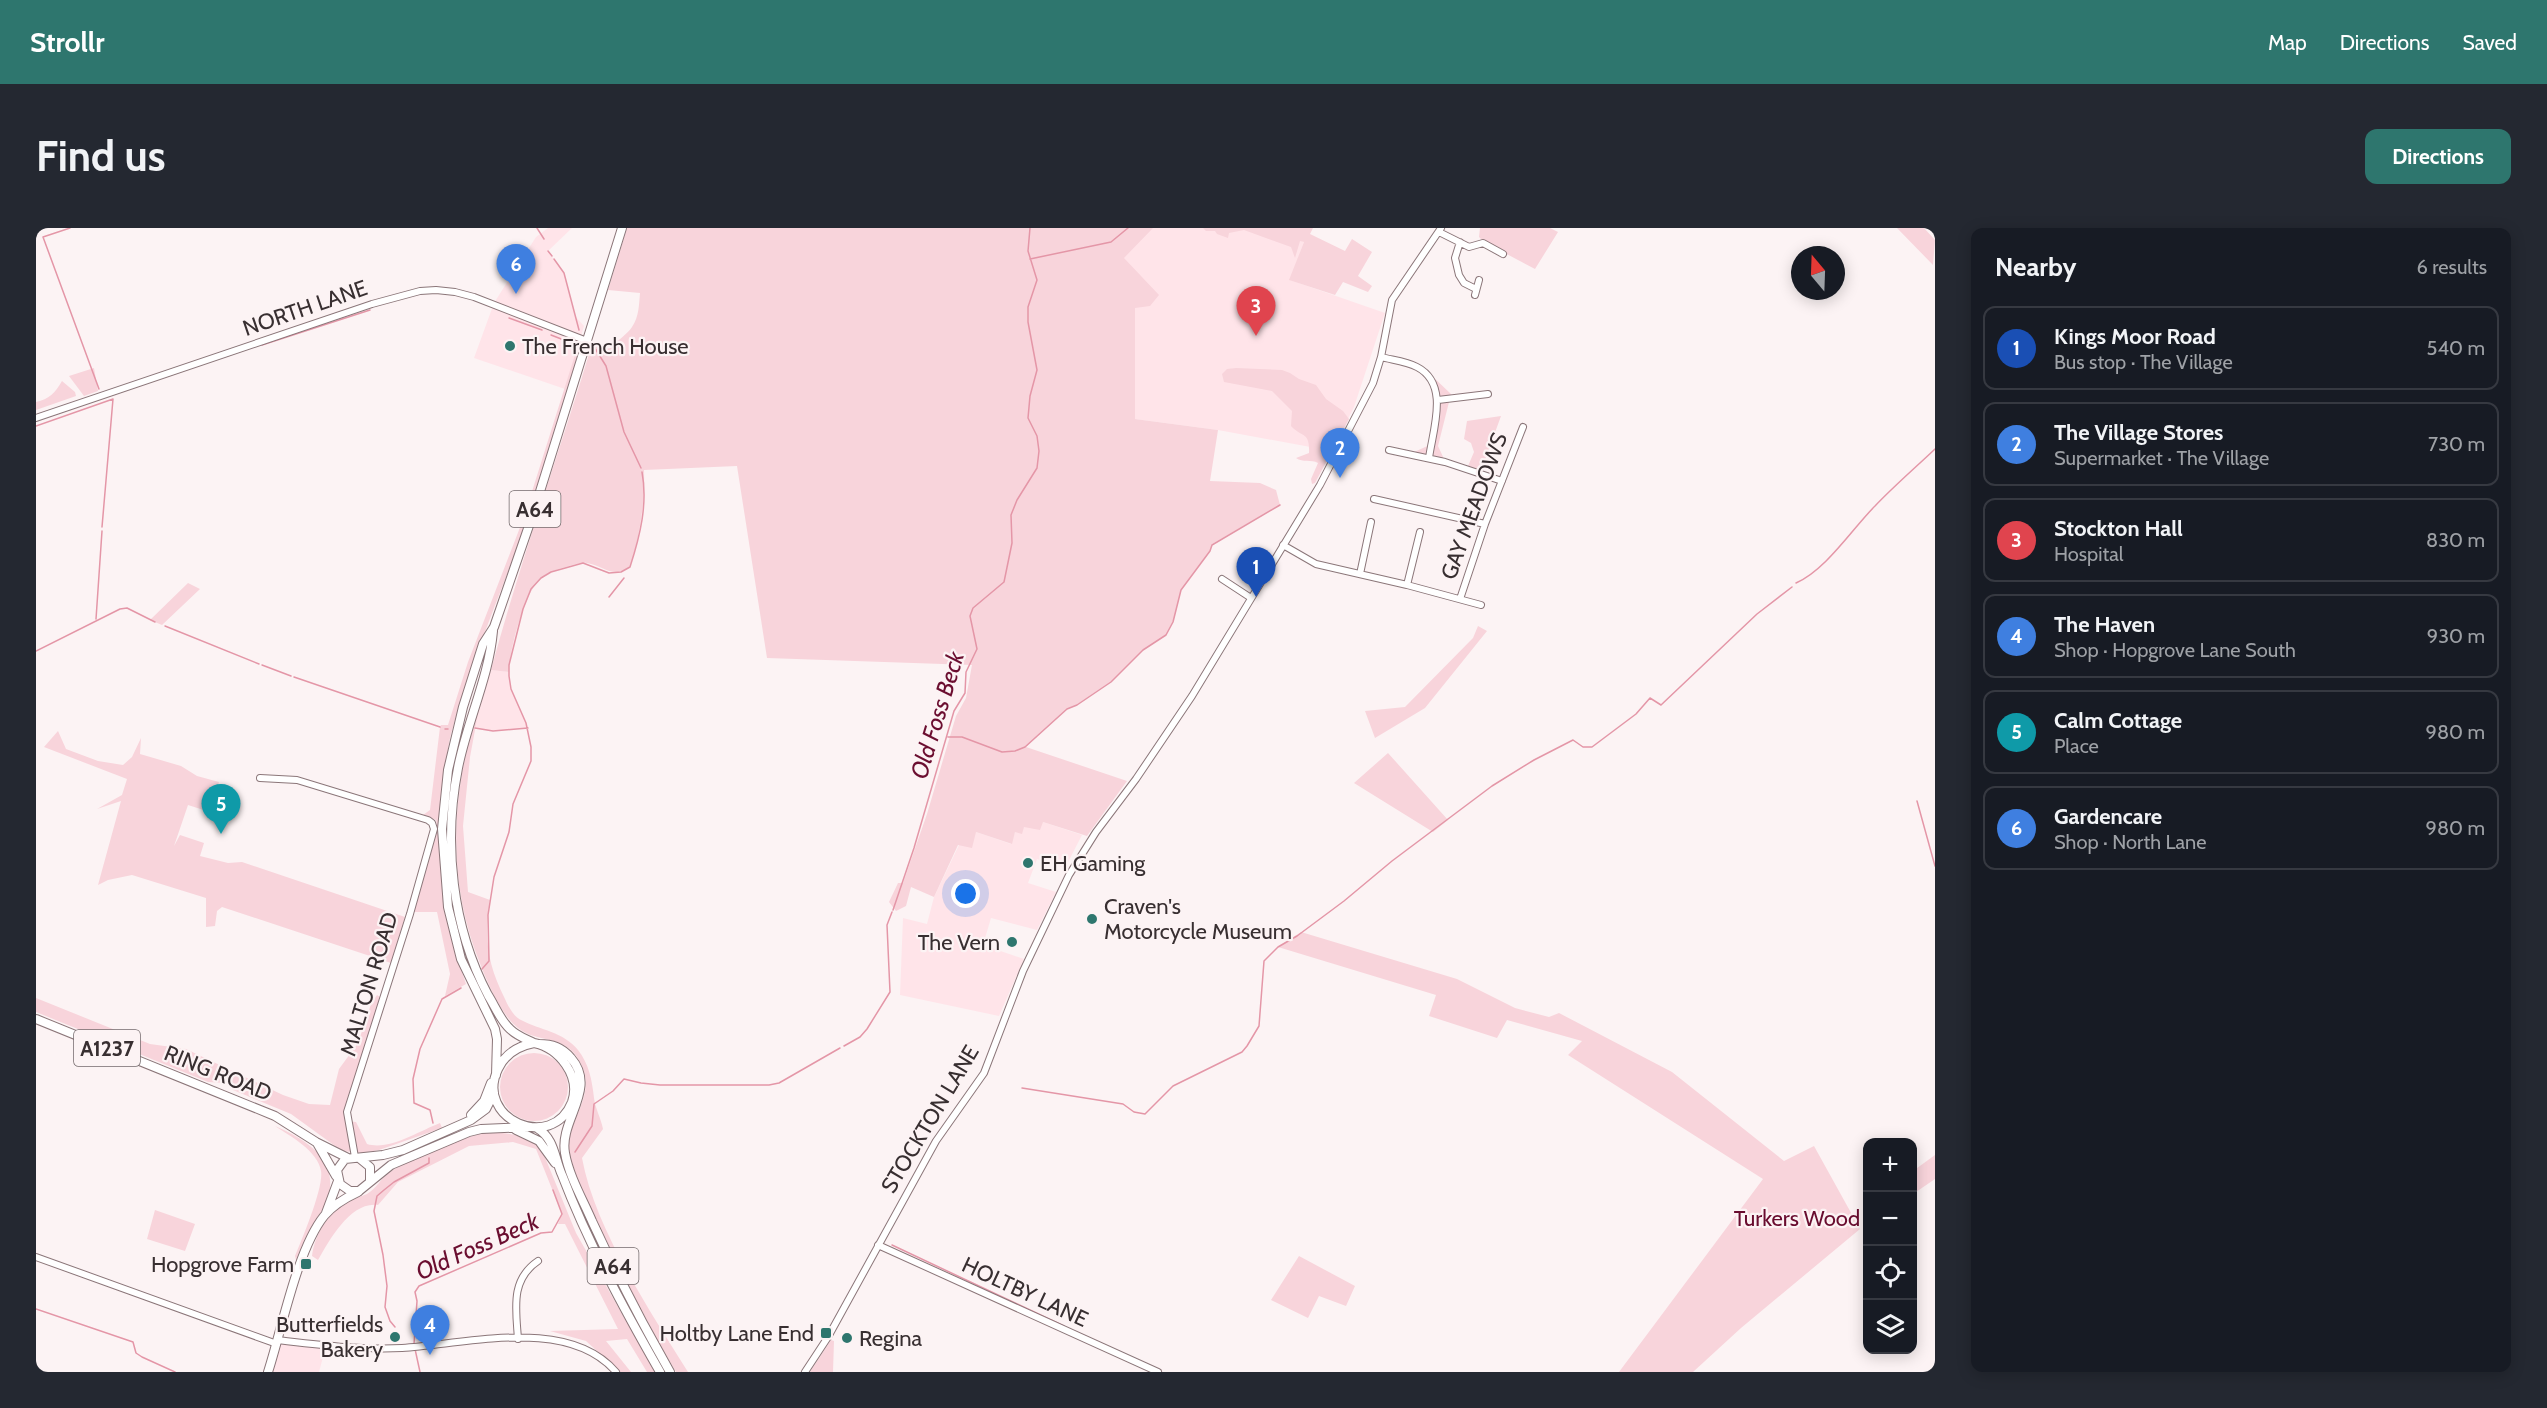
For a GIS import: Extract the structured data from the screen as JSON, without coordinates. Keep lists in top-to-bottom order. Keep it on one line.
{"streets":{"highway":["A64","A1237","RING ROAD"],"street":["NORTH LANE","GAY MEADOWS","MALTON ROAD","STOCKTON LANE","HOLTBY LANE"]},"crossings":[["NORTH LANE","A64"],["MALTON ROAD","RING ROAD"],["STOCKTON LANE","HOLTBY LANE"]],"water":["Old Foss Beck"],"parks":["Turkers Wood"],"places":{"other":["The French House","EH Gaming","Craven's Motorcycle Museum","The Vern","Butterfields Bakery","Regina"],"transit":["Hopgrove Farm","Holtby Lane End"]},"north":"top","page":{"header":"Strollr","nav":["Map","Directions","Saved"],"buttons":"Directions","title":"Find us","heading":["Nearby","6 results"],"pins":["6","3","2","1","5","4"],"list":[{"mark":"1","name":"Kings Moor Road","note":"Bus stop · The Village","value":"540 m"},{"mark":"2","name":"The Village Stores","note":"Supermarket · The Village","value":"730 m"},{"mark":"3","name":"Stockton Hall","note":"Hospital","value":"830 m"},{"mark":"4","name":"The Haven","note":"Shop · Hopgrove Lane South","value":"930 m"},{"mark":"5","name":"Calm Cottage","note":"Place","value":"980 m"},{"mark":"6","name":"Gardencare","note":"Shop · North Lane","value":"980 m"}],"map_buttons":["+","−"]}}
